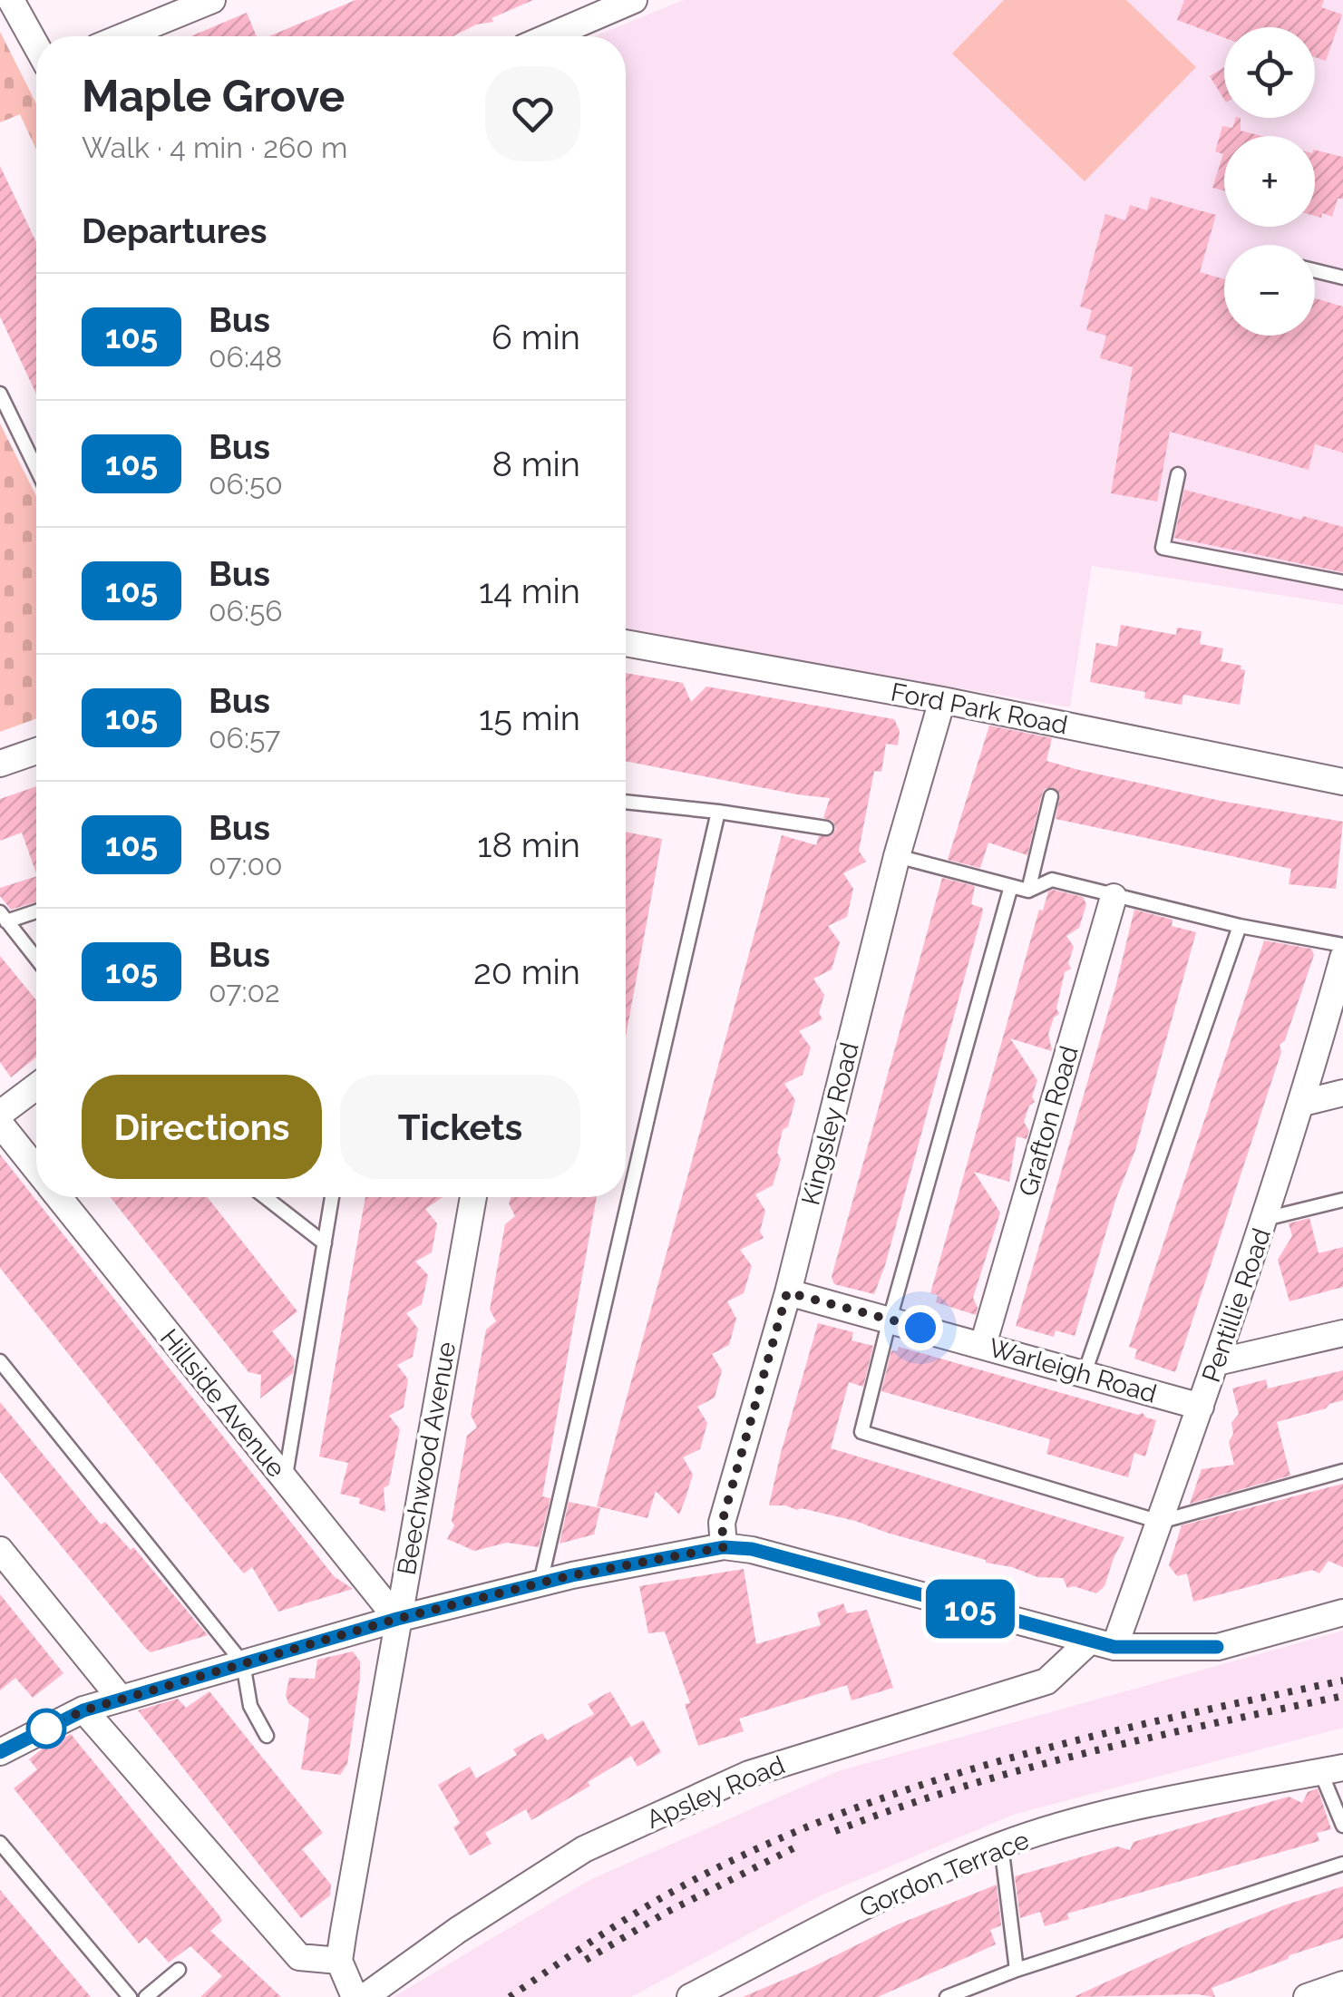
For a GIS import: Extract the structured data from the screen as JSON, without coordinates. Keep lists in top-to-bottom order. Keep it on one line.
{"streets":{"street":["Ford Park Road","Grafton Road","Kingsley Road","Pentillie Road","Warleigh Road","Hillside Avenue","Beechwood Avenue","Apsley Road","Gordon Terrace"]},"crossings":[["Ford Park Road","Kingsley Road"],["Grafton Road","Warleigh Road"],["Kingsley Road","Warleigh Road"],["Pentillie Road","Warleigh Road"],["Hillside Avenue","Beechwood Avenue"]],"lines":["bus line 105"],"page":{"on_map":"105","map_buttons":["+","−"],"heading":[["Maple Grove","Walk · 4 min · 260 m"],"Departures"],"list":[{"mark":"105","name":"Bus","note":"06:48","value":"6 min"},{"mark":"105","name":"Bus","note":"06:50","value":"8 min"},{"mark":"105","name":"Bus","note":"06:56","value":"14 min"},{"mark":"105","name":"Bus","note":"06:57","value":"15 min"},{"mark":"105","name":"Bus","note":"07:00","value":"18 min"},{"mark":"105","name":"Bus","note":"07:02","value":"20 min"}],"buttons":["Directions","Tickets"]}}
